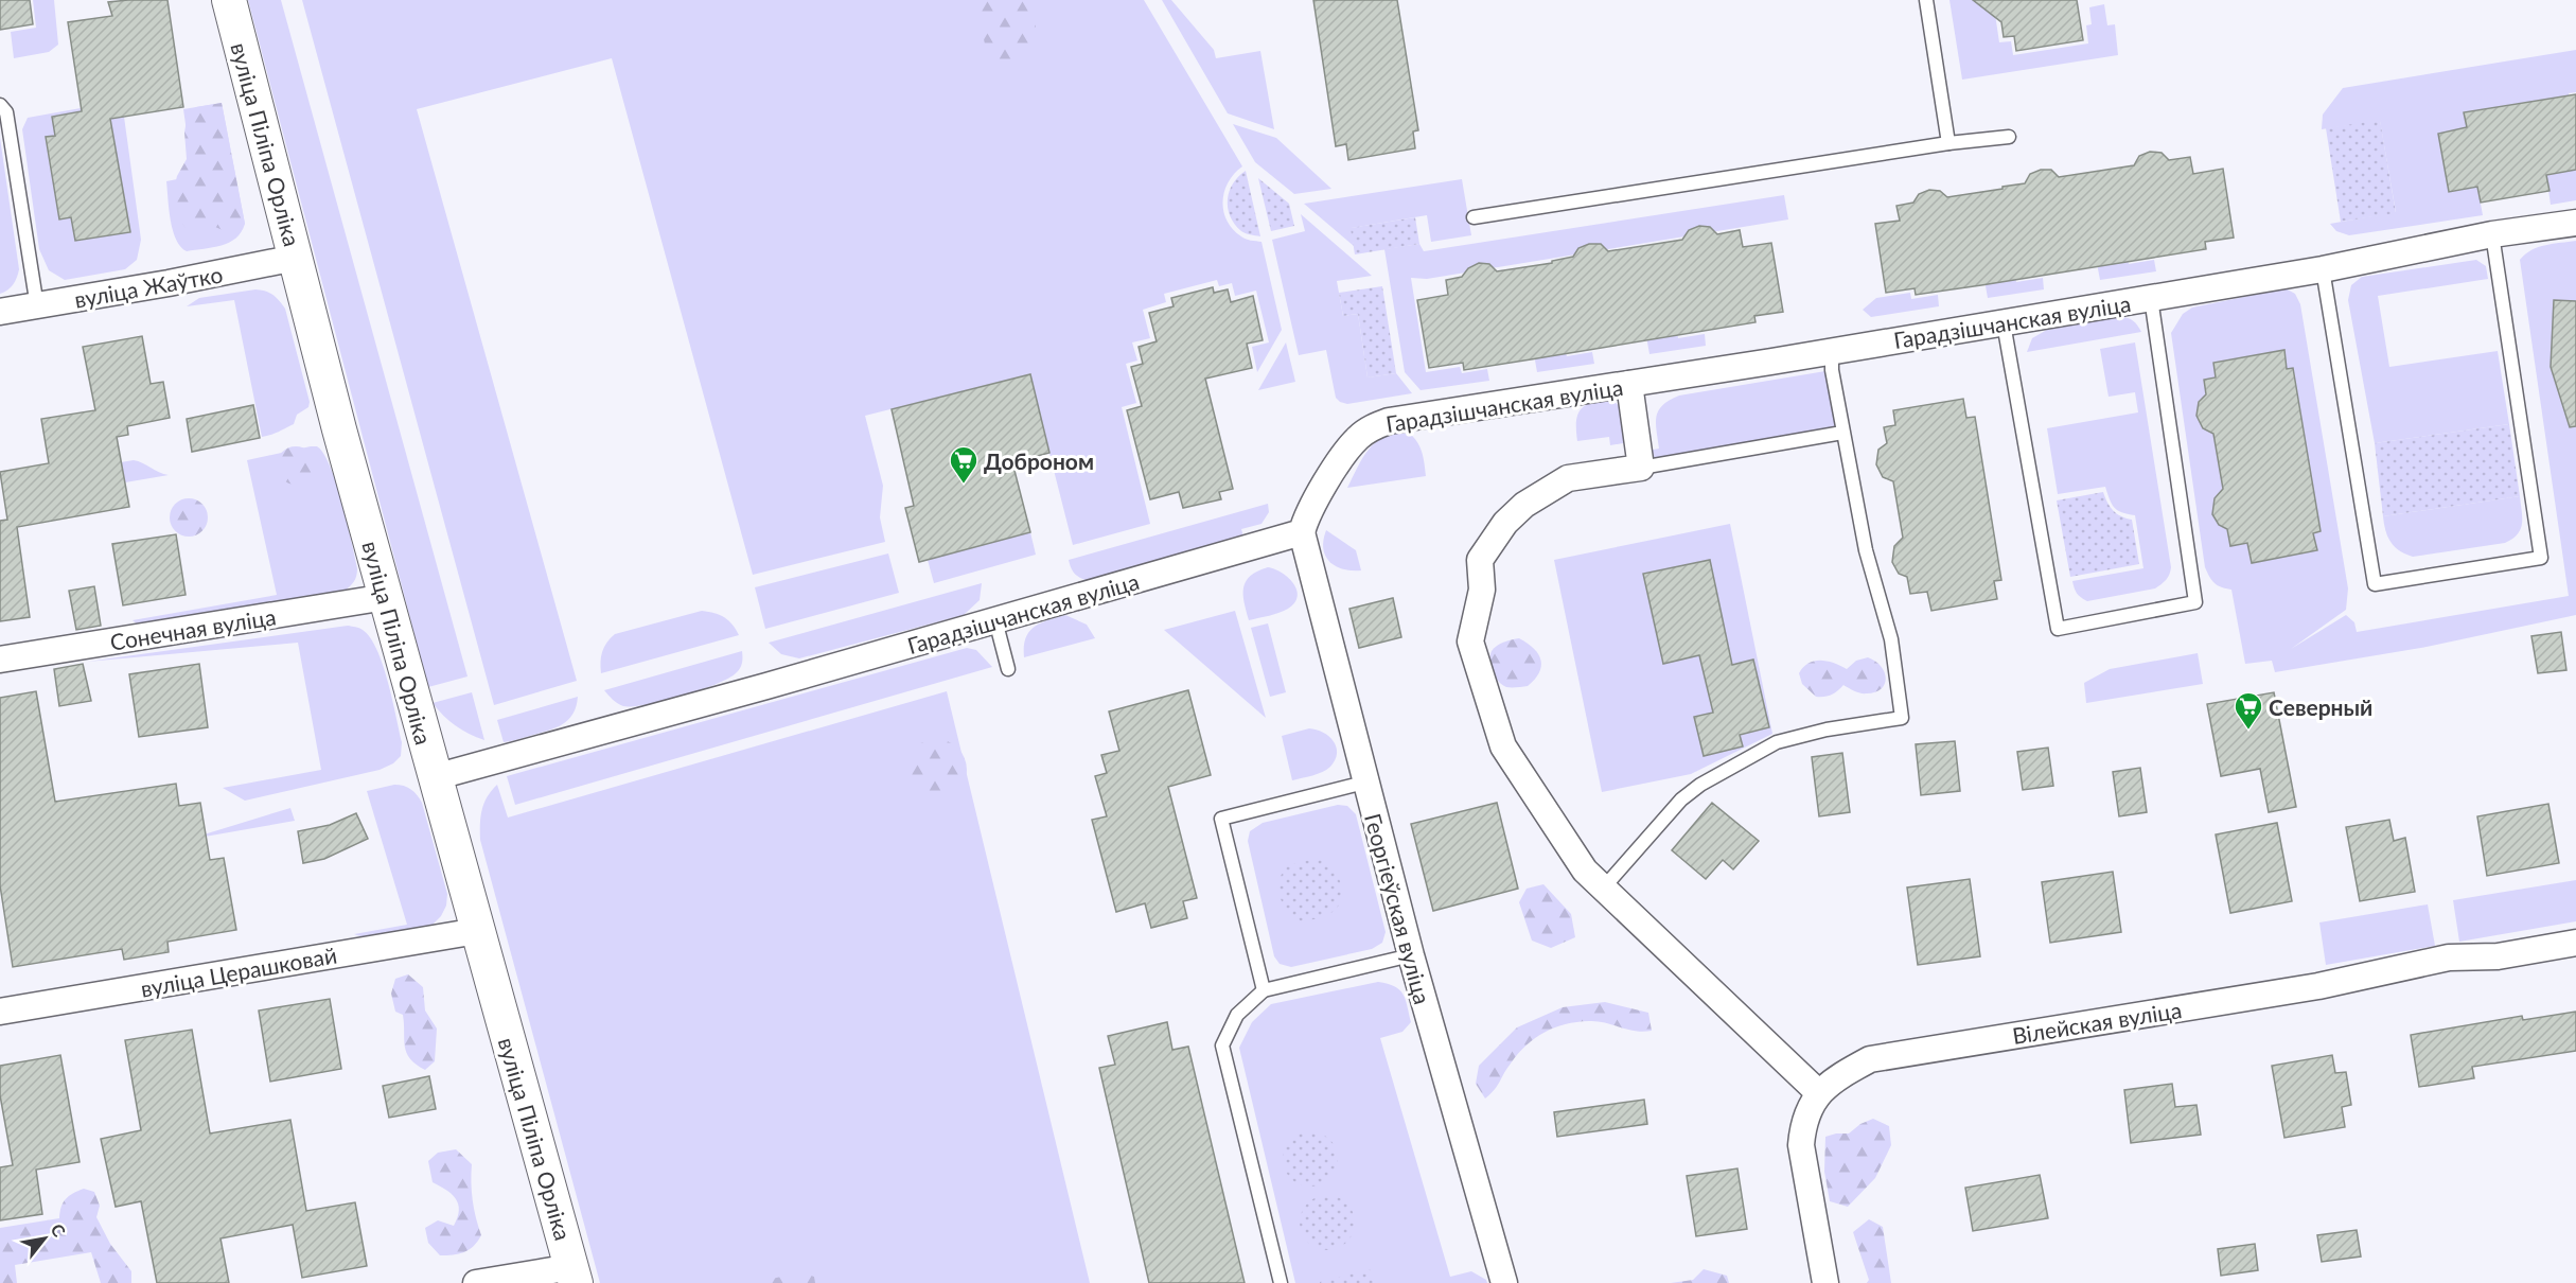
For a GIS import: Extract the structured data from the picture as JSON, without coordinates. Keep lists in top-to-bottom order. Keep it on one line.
{"streets":{"street":["вуліца Піліпа Орліка","вуліца Жаўтко","Гарадзішчанская вуліца","Сонечная вуліца","Георгіеўская вуліца","вуліца Церашковай","Вілейская вуліца"]},"crossings":[["вуліца Піліпа Орліка","вуліца Жаўтко"],["вуліца Піліпа Орліка","Гарадзішчанская вуліца"],["вуліца Піліпа Орліка","Сонечная вуліца"],["вуліца Піліпа Орліка","вуліца Церашковай"],["Гарадзішчанская вуліца","Георгіеўская вуліца"]],"places":{"supermarket":["Доброном","Северный"]},"north":"top right"}
